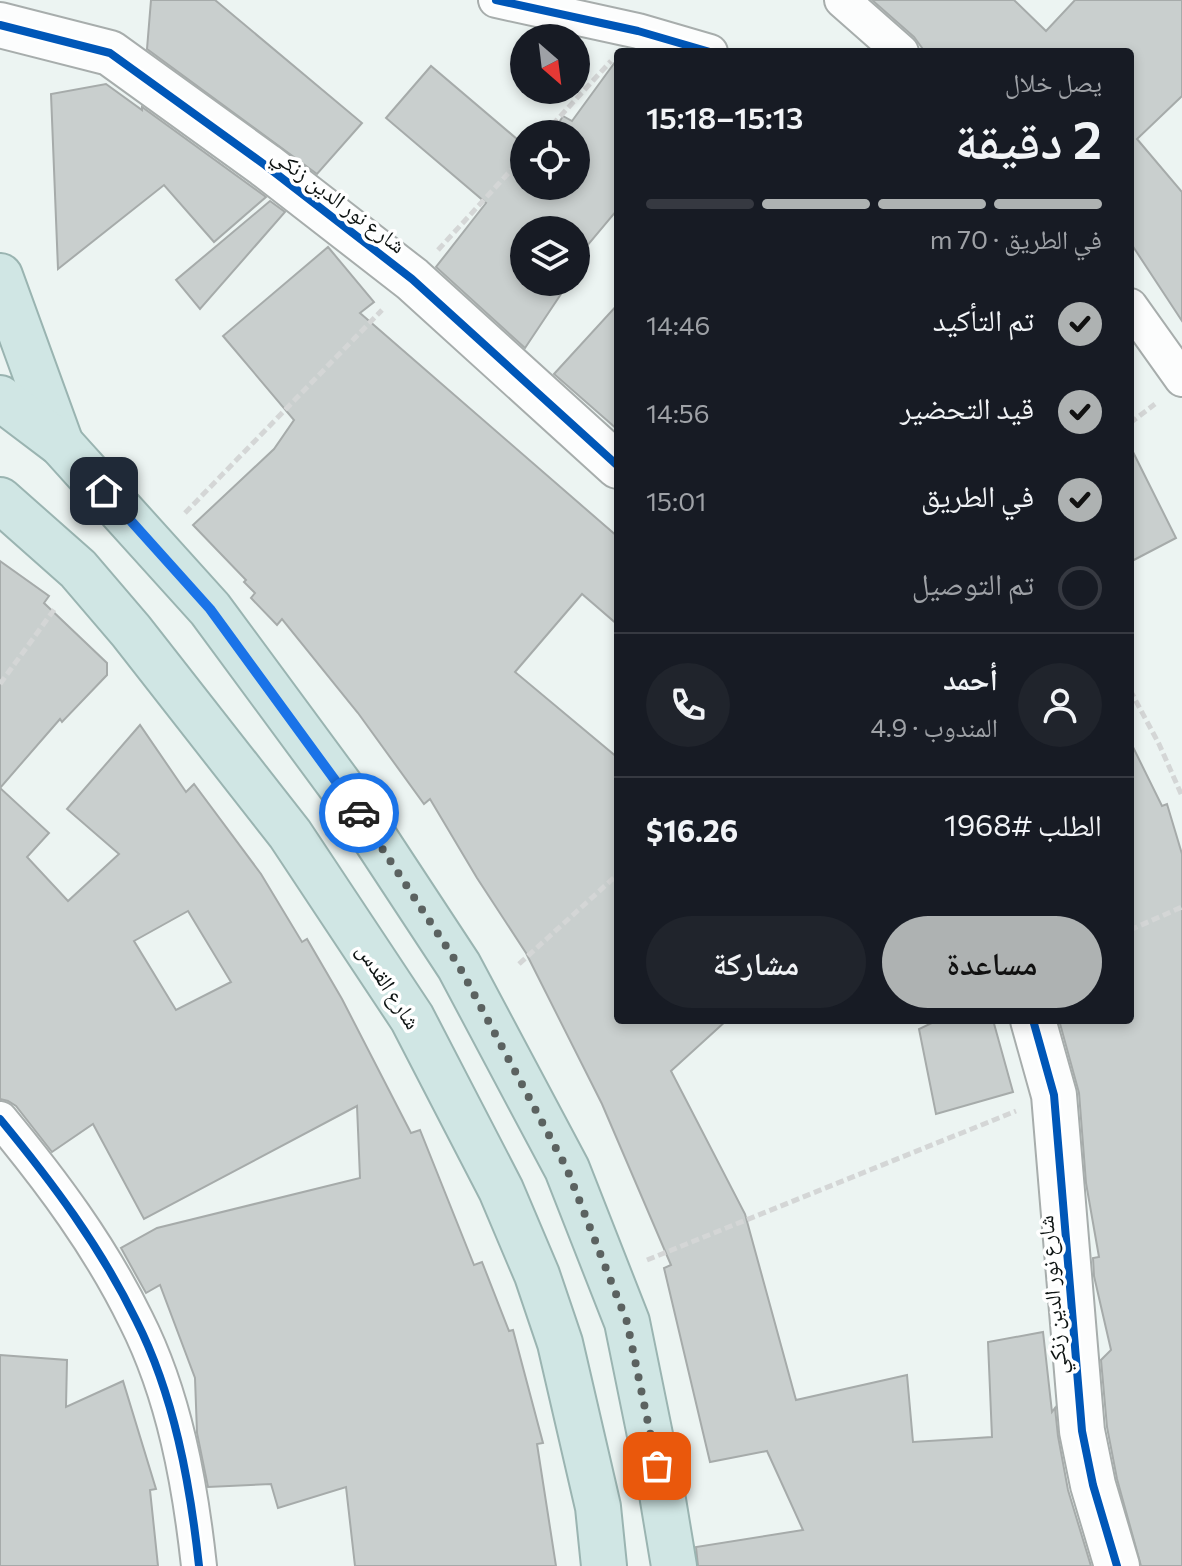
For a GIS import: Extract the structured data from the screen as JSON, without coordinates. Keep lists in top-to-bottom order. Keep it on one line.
{"streets":{"highway":["شارع القدس"],"street":["شارع نور الدين زنكي"]},"north":"bottom right","page":{"heading":["2 دقيقة","يصل خلال","15:13–15:18"],"panel":["أحمد","المندوب · 4.9","الطلب #1968","$16.26"],"bar":"في الطريق · 70 m","list":[["تم التأكيد","14:46"],["قيد التحضير","14:56"],["في الطريق","15:01"],"تم التوصيل"],"buttons":["مساعدة","مشاركة"]}}
